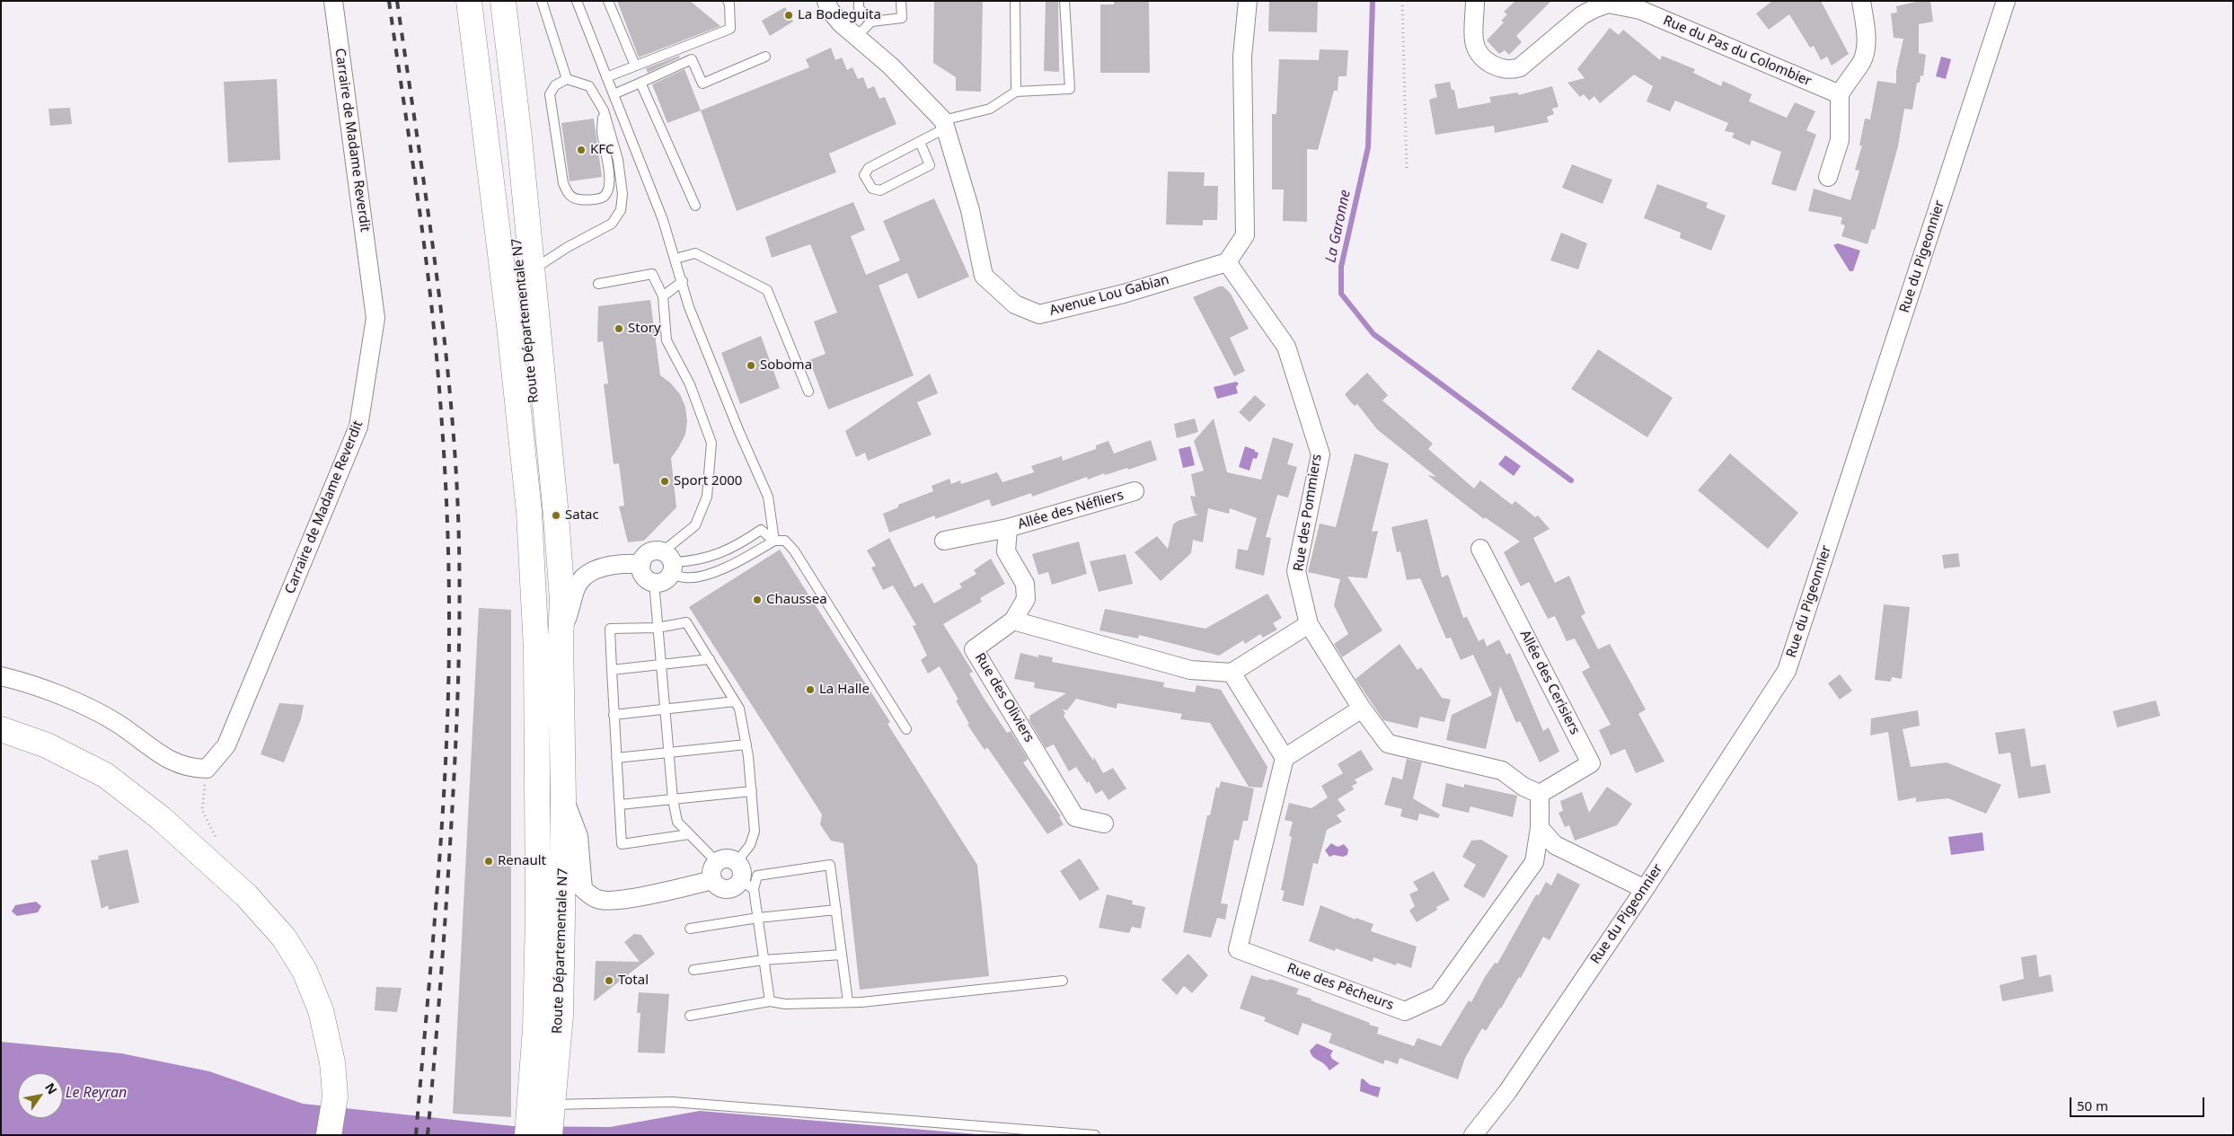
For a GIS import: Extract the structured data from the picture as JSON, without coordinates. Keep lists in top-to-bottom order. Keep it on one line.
{"streets":{"main road":["Route Départementale N7"],"street":["Rue du Pas du Colombier","Carraire de Madame Reverdit","Rue du Pigeonnier","Avenue Lou Gabian","Allée des Néfliers","Rue des Pommiers","Allée des Cerisiers","Rue des Oliviers","Rue des Pêcheurs"]},"crossings":[["Avenue Lou Gabian","Rue des Pommiers"],["Allée des Néfliers","Rue des Oliviers"],["Rue des Pommiers","Allée des Cerisiers"]],"water":["La Garonne","Le Reyran"],"places":["La Bodeguita","KFC","Story","Soboma","Sport 2000","Satac","Chaussea","La Halle","Renault","Total"],"scale_bar":"50 m","north":"top right"}
